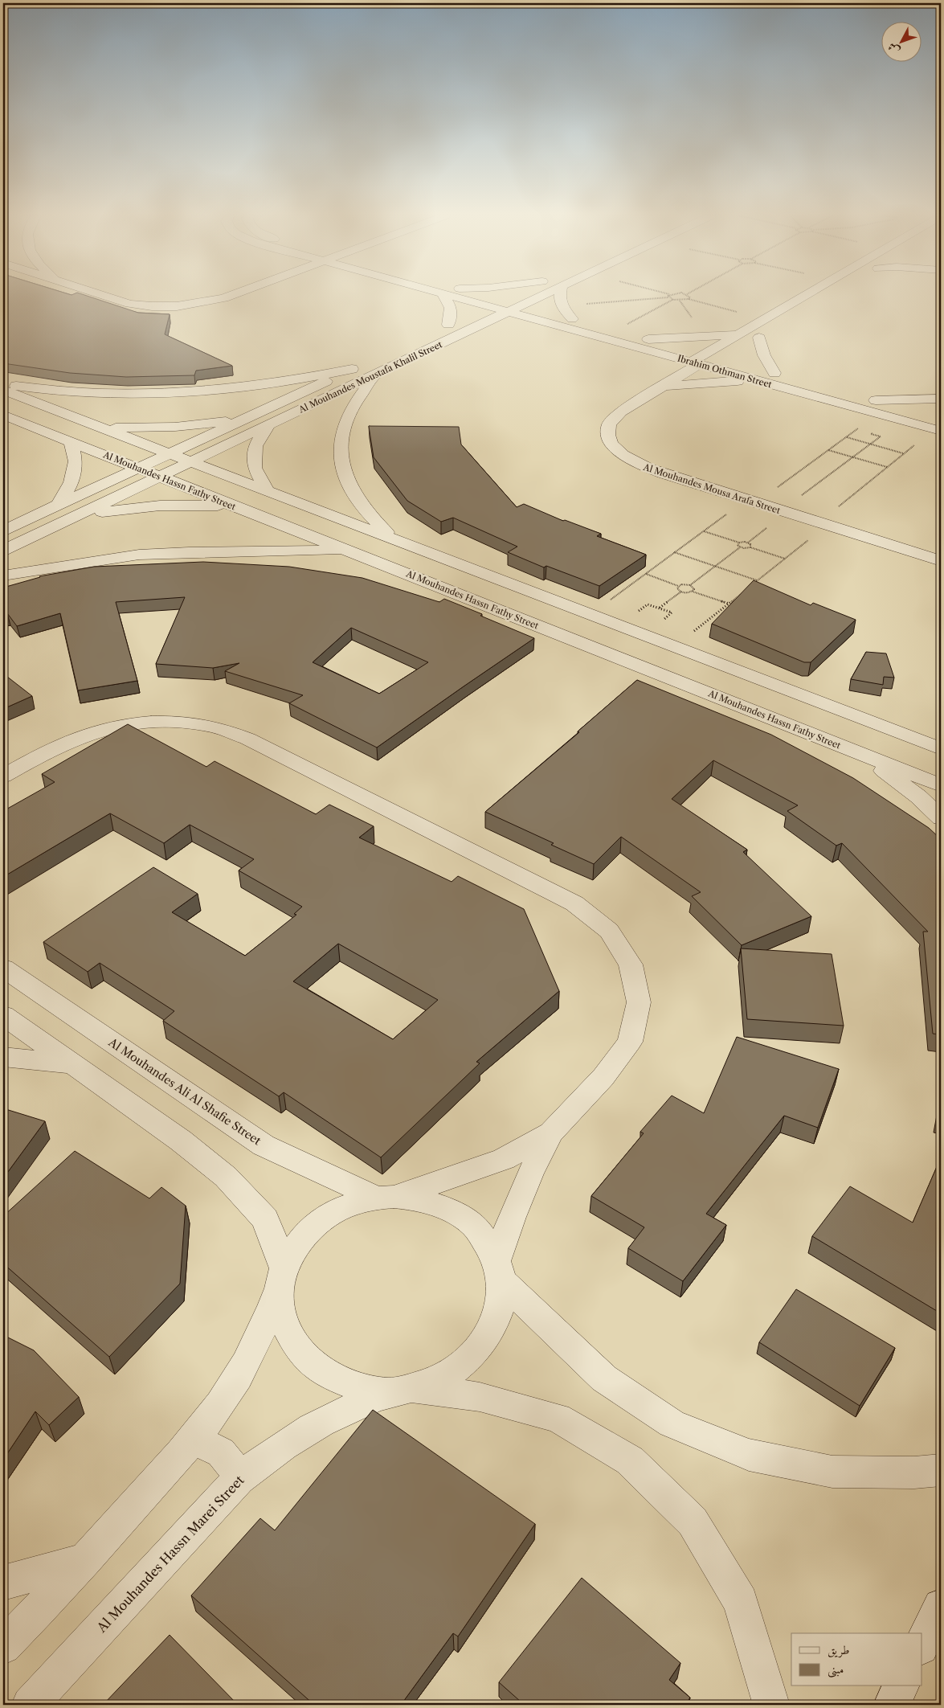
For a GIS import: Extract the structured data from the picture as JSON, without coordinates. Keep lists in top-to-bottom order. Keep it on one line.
{"streets":{"street":["Ibrahim Othman Street","Al Mouhandes Moustafa Khalil Street","Al Mouhandes Hassn Fathy Street","Al Mouhandes Mousa Arafa Street","Al Mouhandes Ali Al Shafie Street","Al Mouhandes Hassn Marei Street"]},"crossings":[["Ibrahim Othman Street","Al Mouhandes Moustafa Khalil Street"],["Ibrahim Othman Street","Al Mouhandes Mousa Arafa Street"],["Al Mouhandes Moustafa Khalil Street","Al Mouhandes Hassn Fathy Street"]],"legend":["طريق","مبنى"],"north":"bottom left"}
